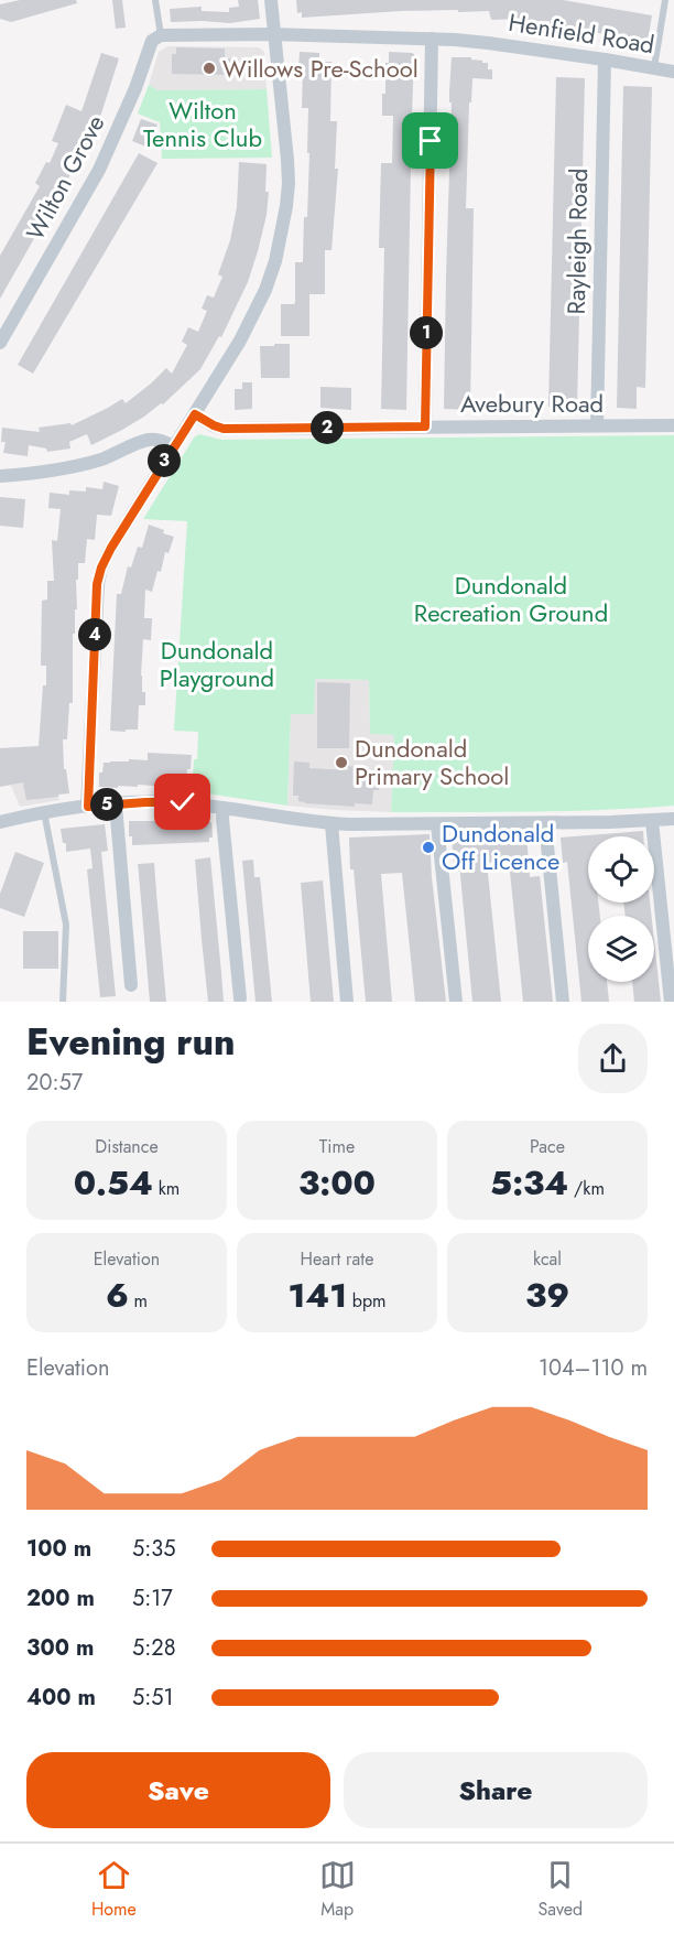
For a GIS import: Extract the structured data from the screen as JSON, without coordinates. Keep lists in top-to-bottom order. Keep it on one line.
{"streets":{"street":["Henfield Road","Wilton Grove","Rayleigh Road","Avebury Road"]},"crossings":[["Henfield Road","Wilton Grove"],["Henfield Road","Rayleigh Road"],["Rayleigh Road","Avebury Road"]],"parks":["Wilton Tennis Club","Dundonald Recreation Ground","Dundonald Playground"],"places":["Willows Pre-School","Dundonald Primary School","Dundonald Off Licence"],"page":{"pins":["1","2","3","4","5"],"heading":["Evening run","20:57"],"stats":[["Distance","0.54 km"],["Time","3:00"],["Pace","5:34 /km"],["Elevation","6 m"],["Heart rate","141 bpm"],["kcal","39"]],"chart":["Elevation","104–110 m"],"list":[{"name":"100 m","note":"5:35"},{"name":"200 m","note":"5:17"},{"name":"300 m","note":"5:28"},{"name":"400 m","note":"5:51"}],"buttons":["Save","Share"],"tabs":["Home","Map","Saved"]}}
